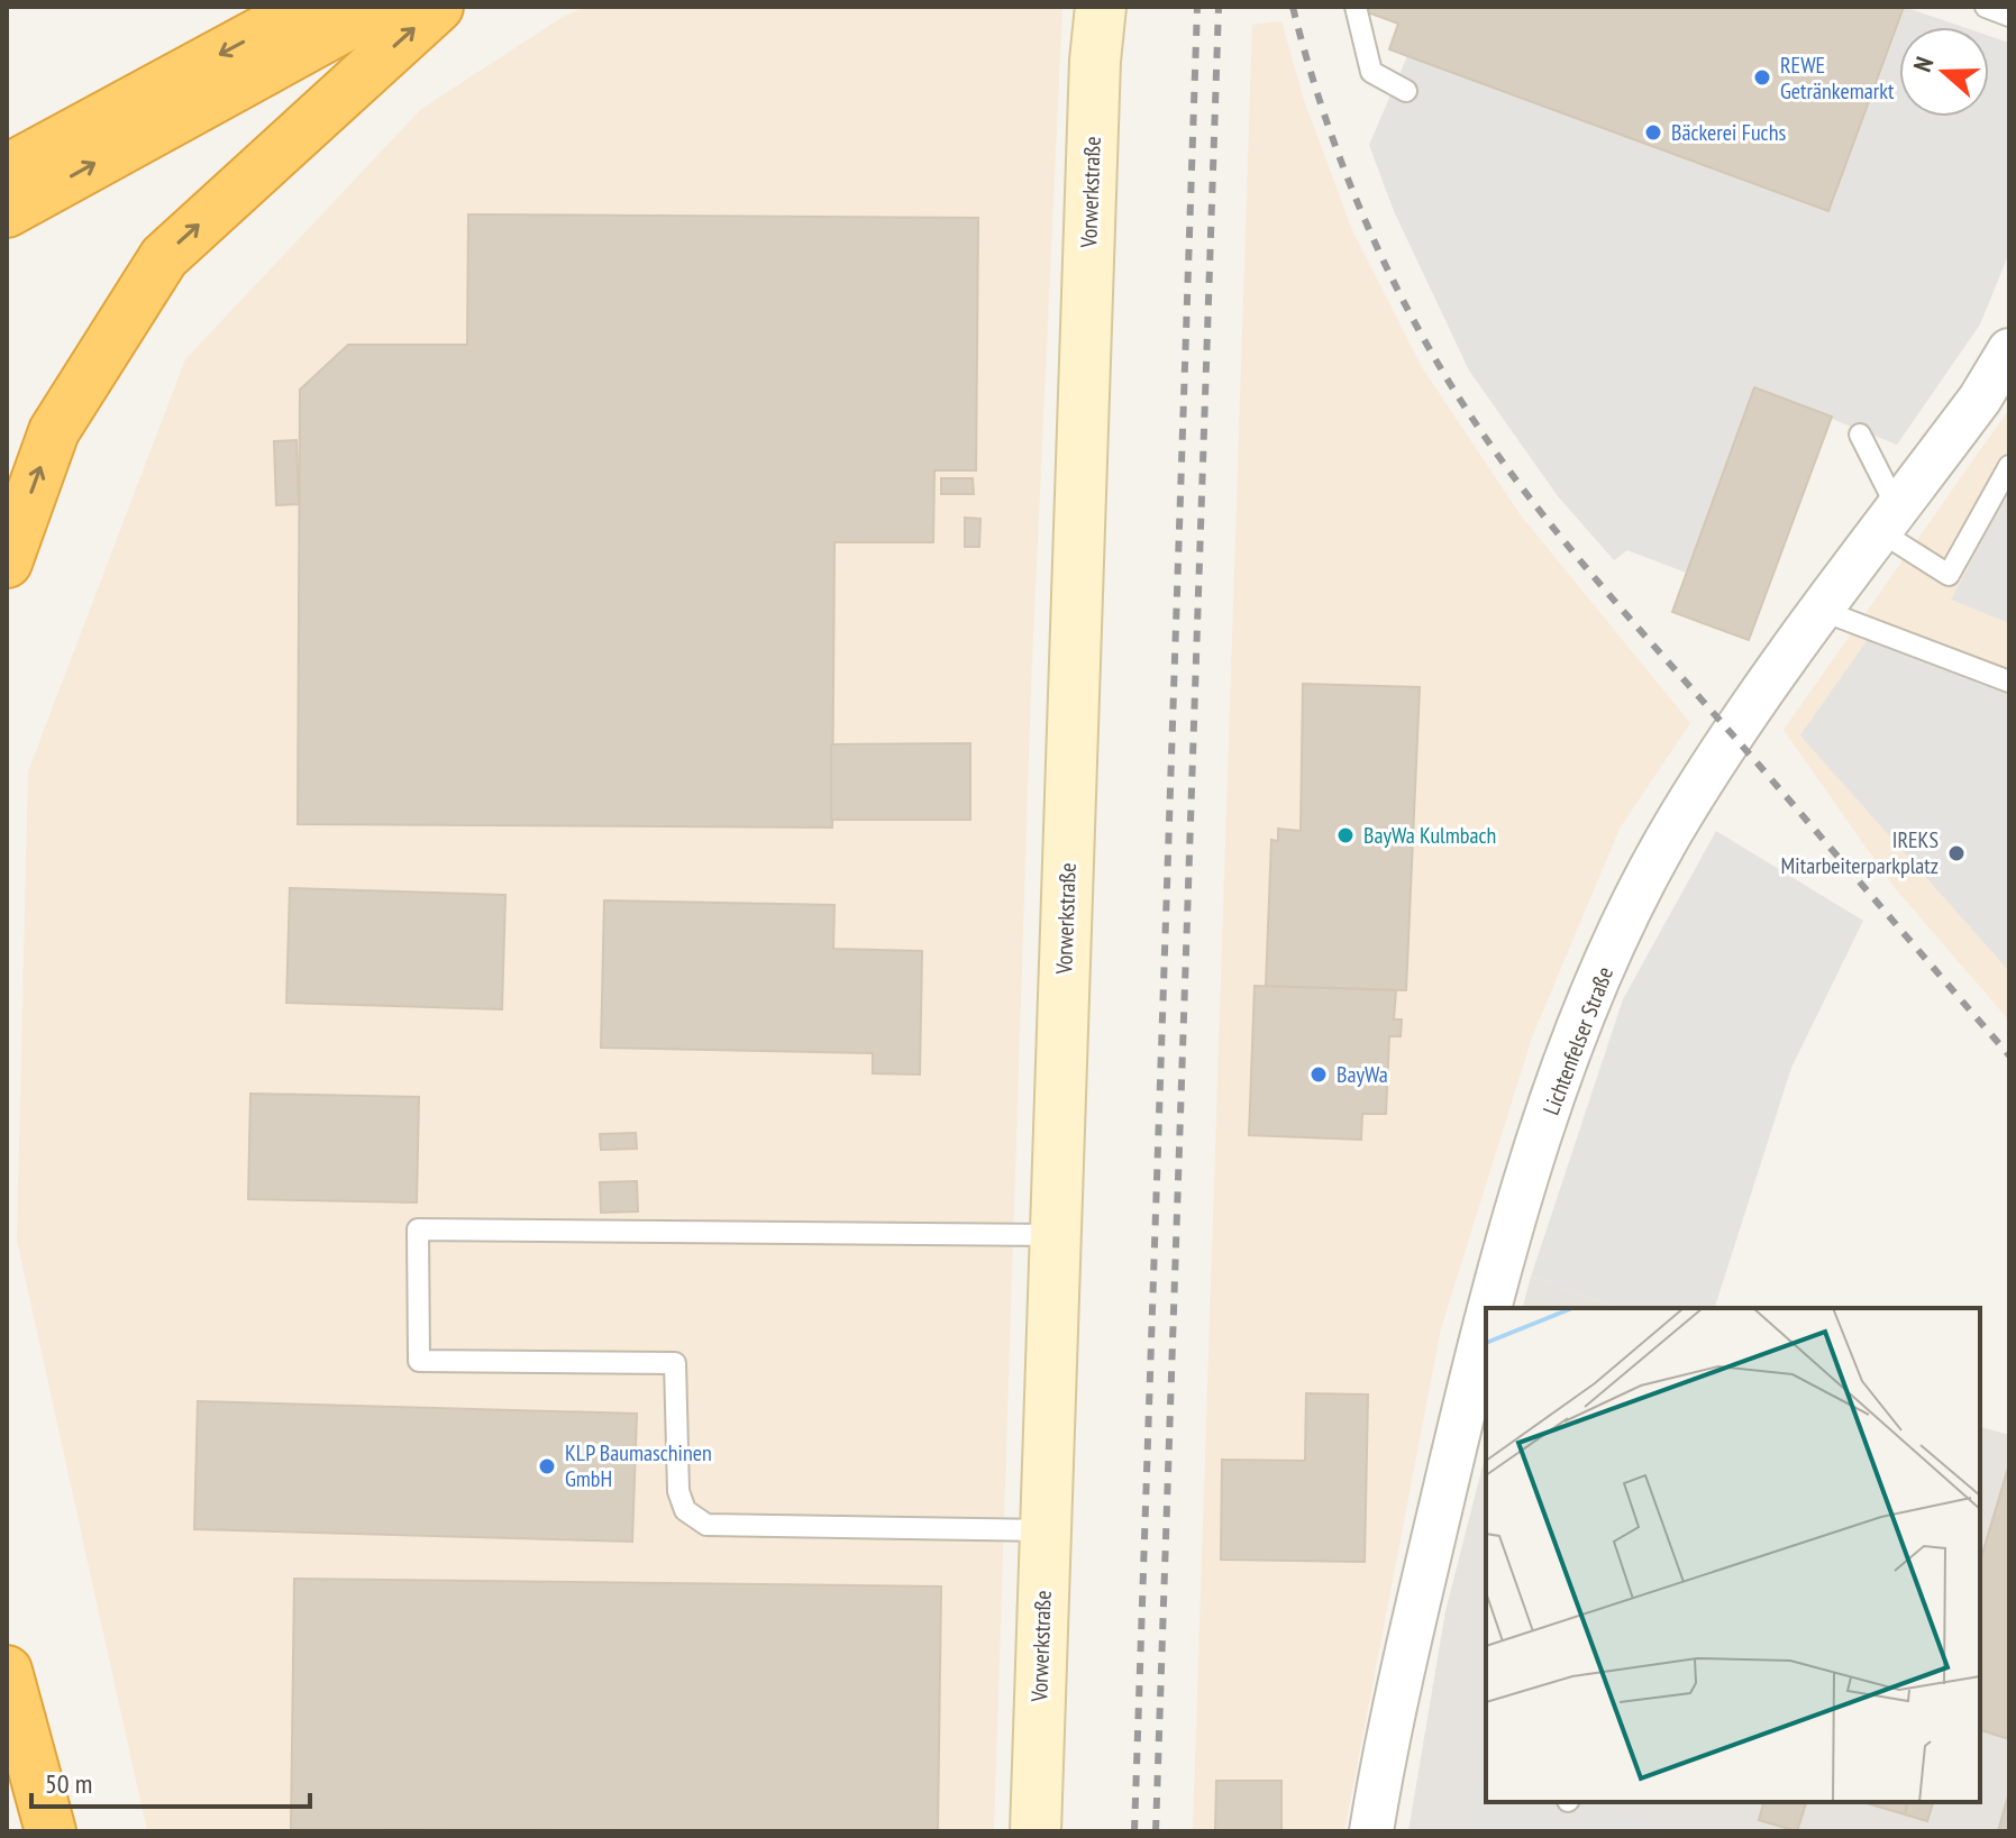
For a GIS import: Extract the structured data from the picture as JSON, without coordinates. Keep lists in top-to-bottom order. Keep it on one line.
{"streets":{"street":["Vorwerkstraße","Lichtenfelser Straße"]},"places":["REWE Getränkemarkt","Bäckerei Fuchs","BayWa Kulmbach","IREKS Mitarbeiterparkplatz","BayWa","KLP Baumaschinen GmbH"],"scale_bar":"50 m","north":"left"}
